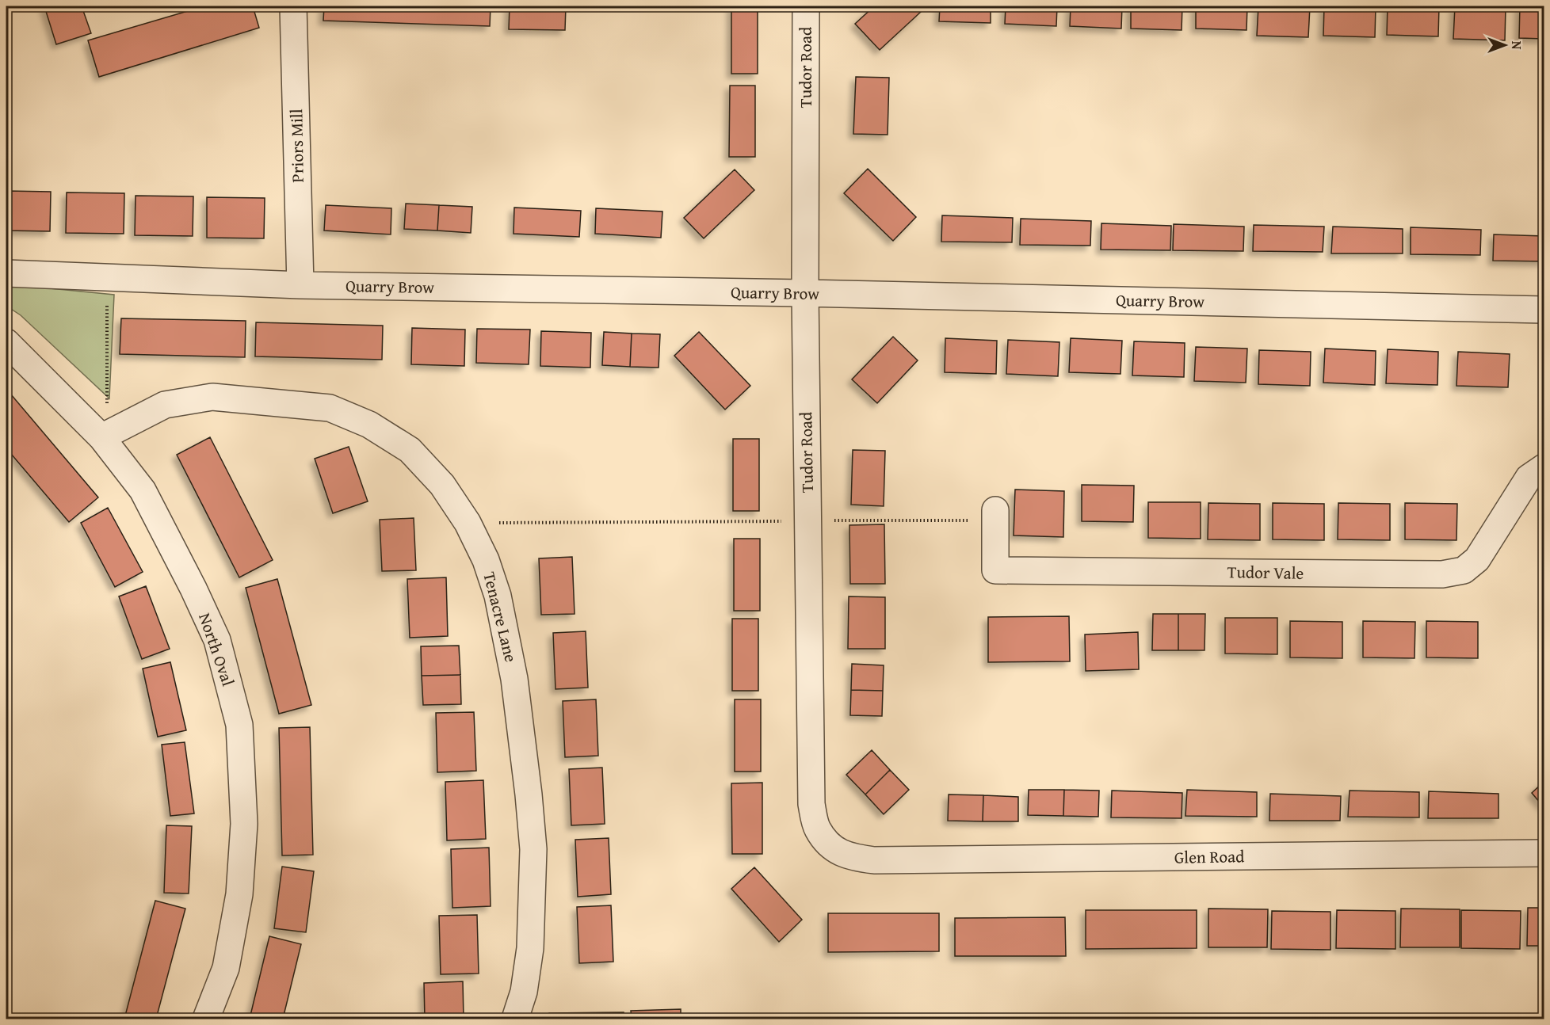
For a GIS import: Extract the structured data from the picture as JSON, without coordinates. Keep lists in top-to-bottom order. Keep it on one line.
{"streets":{"street":["Tudor Road","Priors Mill","Quarry Brow","Tudor Vale","Tenacre Lane","North Oval","Glen Road"]},"crossings":[["Tudor Road","Quarry Brow"],["Tudor Road","Glen Road"],["Priors Mill","Quarry Brow"],["Tenacre Lane","North Oval"]],"north":"right"}
